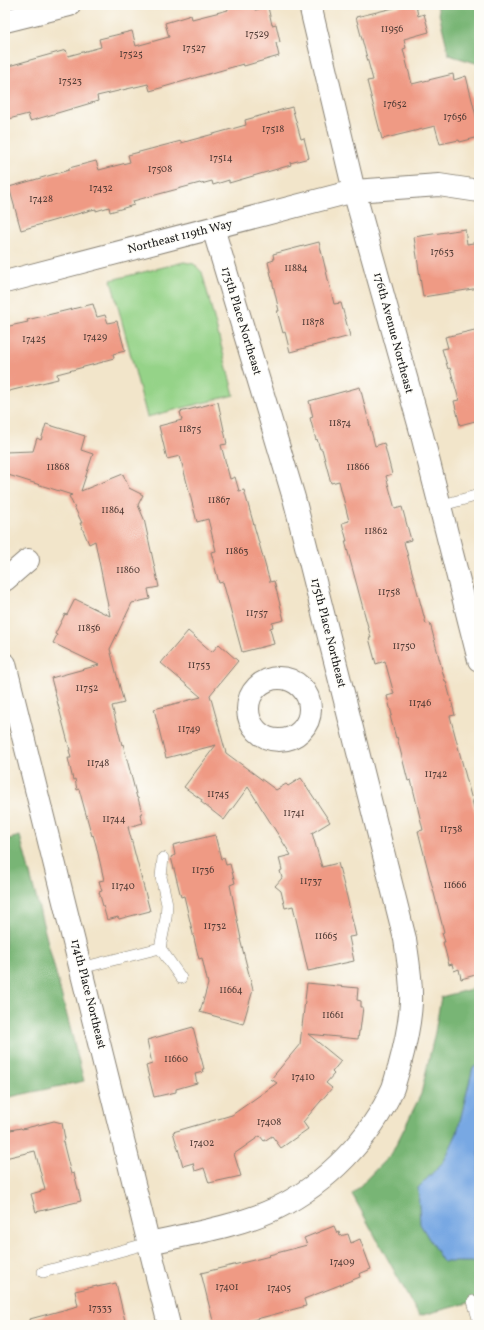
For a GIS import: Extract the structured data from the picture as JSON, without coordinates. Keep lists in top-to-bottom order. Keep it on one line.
{"streets":{"street":["Northeast 119th Way","175th Place Northeast","176th Avenue Northeast","174th Place Northeast"]},"crossings":[["Northeast 119th Way","175th Place Northeast"],["Northeast 119th Way","176th Avenue Northeast"],["175th Place Northeast","174th Place Northeast"]],"house_numbers":["11956","17529","17527","17525","17523","17652","17656","17518","17514","17508","17432","17428","17653","11884","11878","17429","17425","11874","11875","11868","11866","11867","11864","11862","11863","11860","11758","11757","11856","11750","11753","11752","11746","11749","11748","11742","11745","11741","11744","11738","11736","11737","11666","11740","11732","11665","11664","11661","11660","17410","17408","17402","17409","17401","17405","17333"]}
